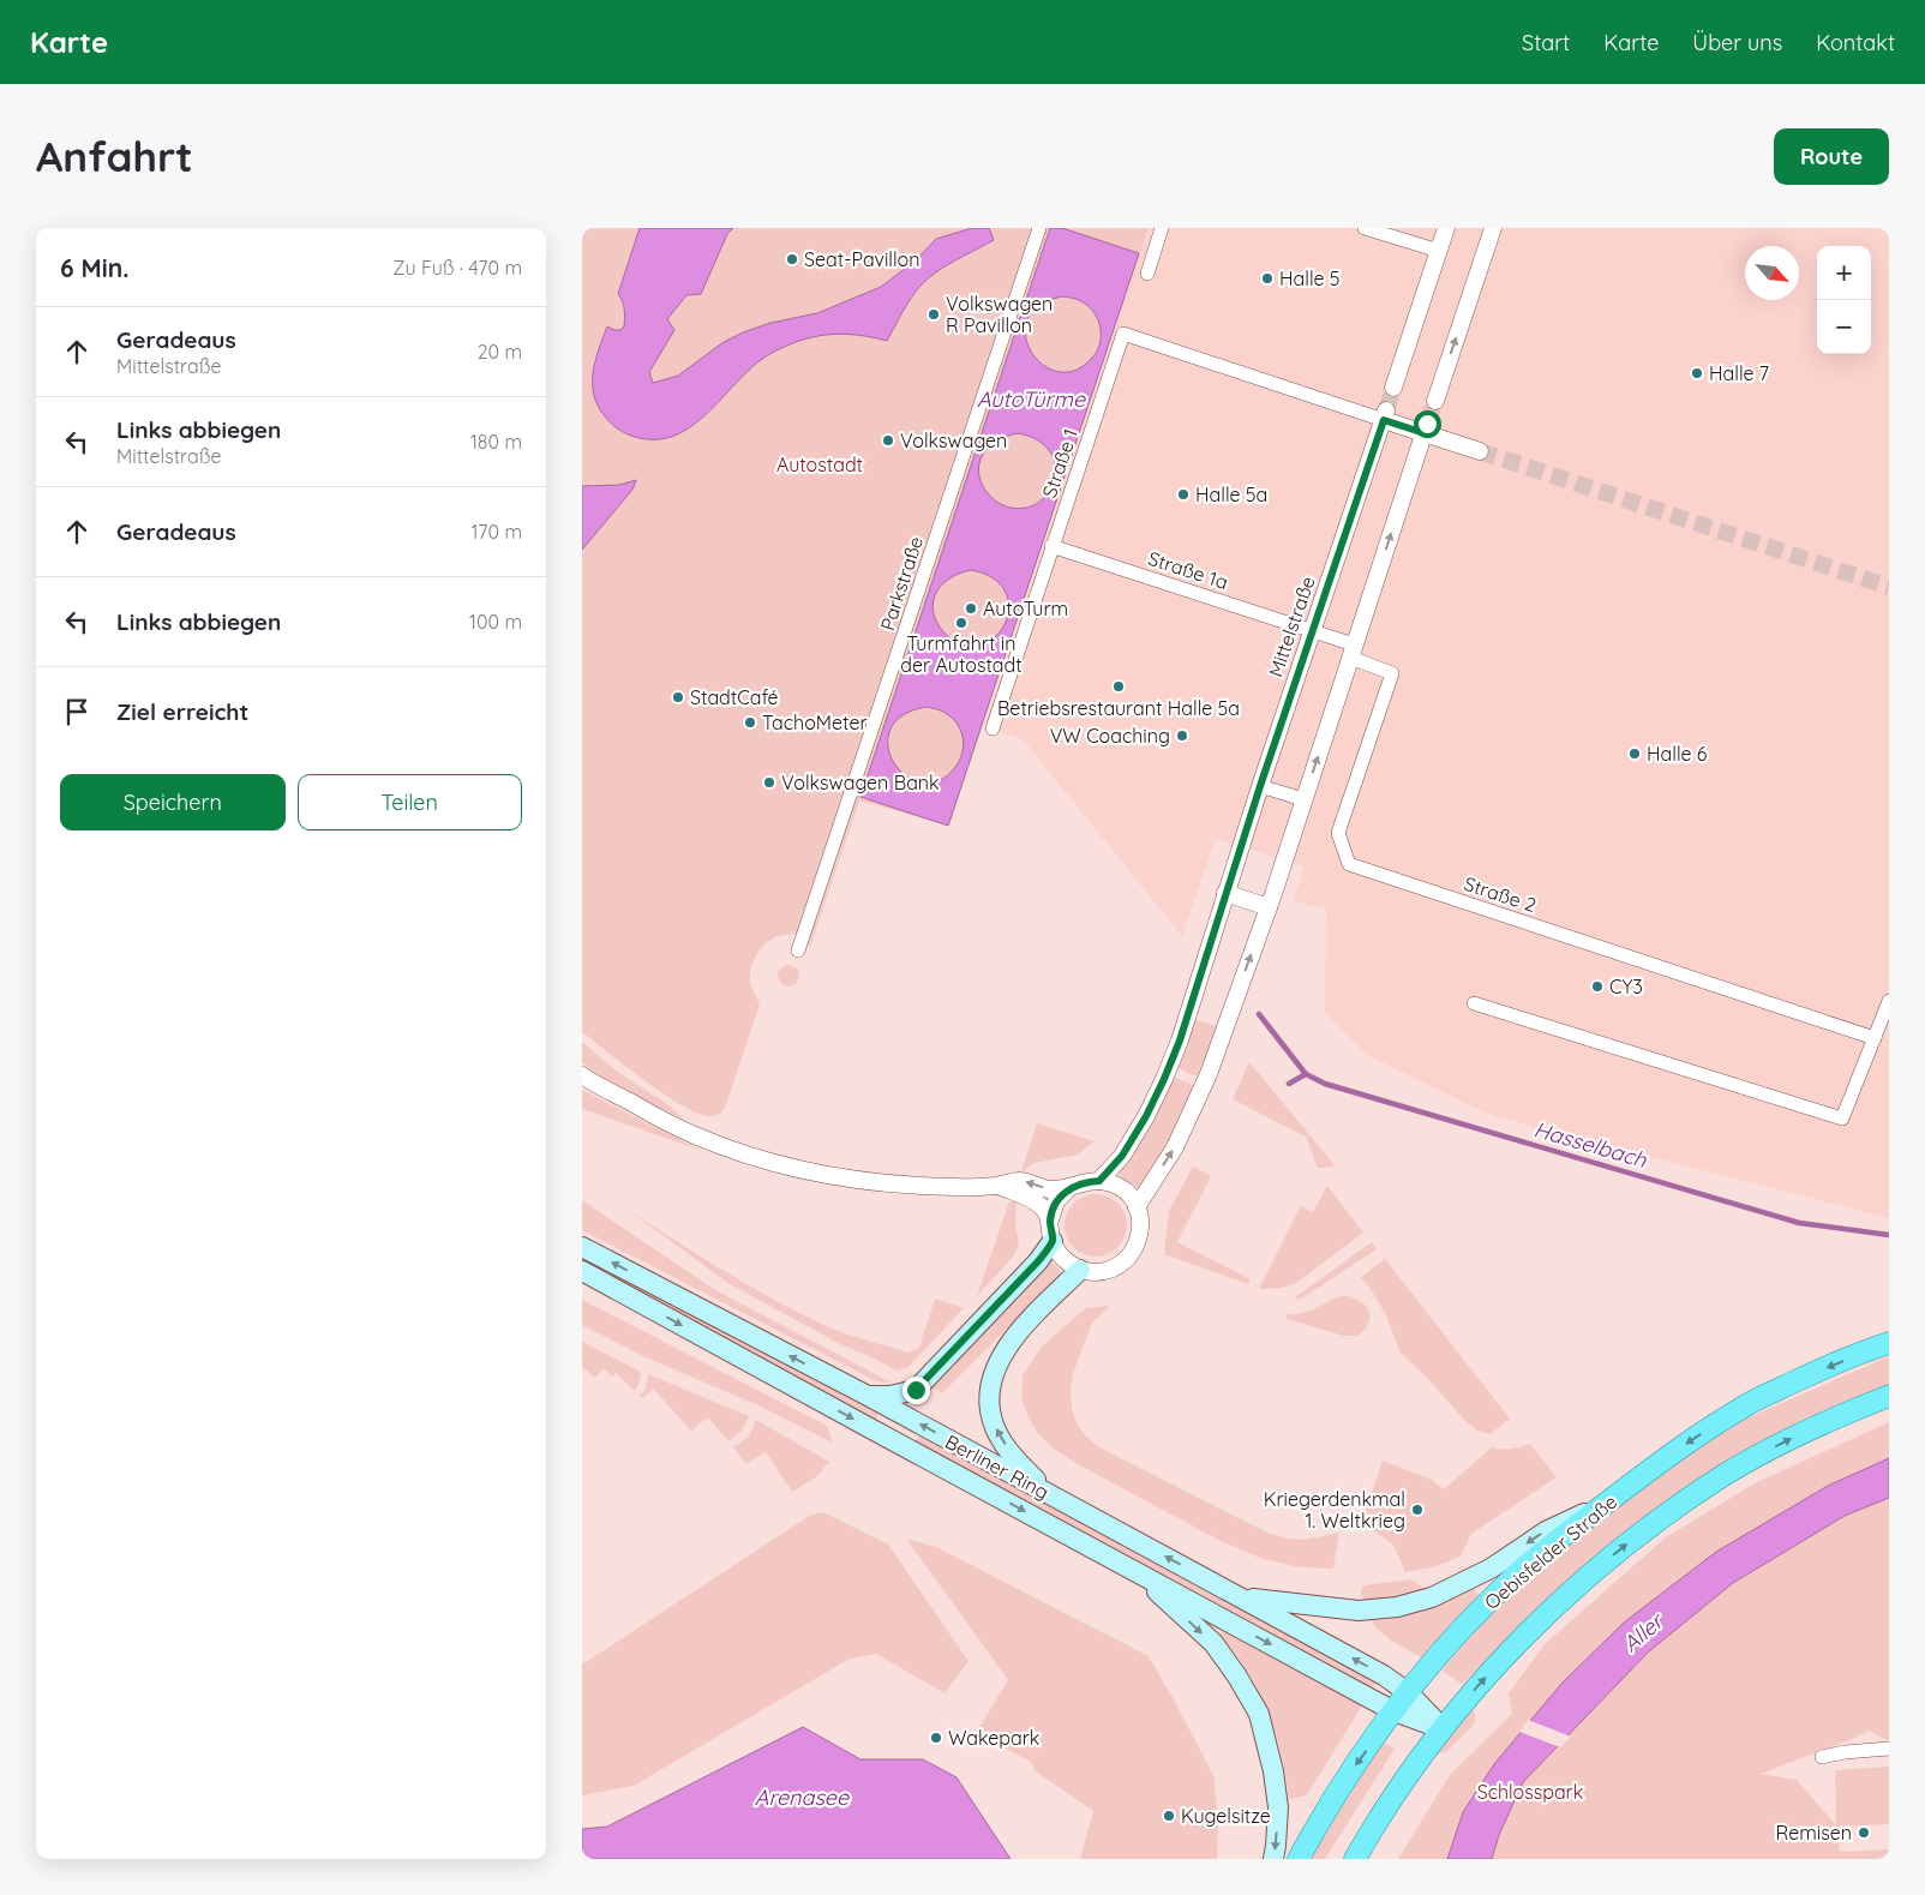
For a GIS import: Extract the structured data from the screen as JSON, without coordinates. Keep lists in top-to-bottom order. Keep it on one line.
{"streets":{"main road":["Berliner Ring","Oebisfelder Straße"],"street":["Straße 1","Straße 1a","Parkstraße","Mittelstraße","Straße 2"]},"crossings":[["Straße 1","Straße 1a"],["Straße 1","Mittelstraße"],["Straße 1a","Mittelstraße"],["Straße 1a","Straße 2"],["Berliner Ring","Oebisfelder Straße"]],"water":["AutoTürme","Hasselbach","Aller","Arenasee"],"parks":["Autostadt","Schlosspark"],"places":["Seat-Pavillon","Halle 5","Volkswagen R Pavillon","Halle 7","Volkswagen","Halle 5a","AutoTurm","Turmfahrt in der Autostadt","Betriebsrestaurant Halle 5a","StadtCafé","TachoMeter","VW Coaching","Halle 6","Volkswagen Bank","CY3","Kriegerdenkmal 1. Weltkrieg","Wakepark","Kugelsitze","Remisen"],"north":"bottom right","page":{"header":"Karte","nav":["Start","Karte","Über uns","Kontakt"],"buttons":["Route",["Speichern","Teilen"]],"title":"Anfahrt","heading":["6 Min.","Zu Fuß · 470 m"],"map_buttons":["+","−"],"list":[["Geradeaus","Mittelstraße","20 m"],["Links abbiegen","Mittelstraße","180 m"],["Geradeaus","170 m"],["Links abbiegen","100 m"],"Ziel erreicht"]}}
